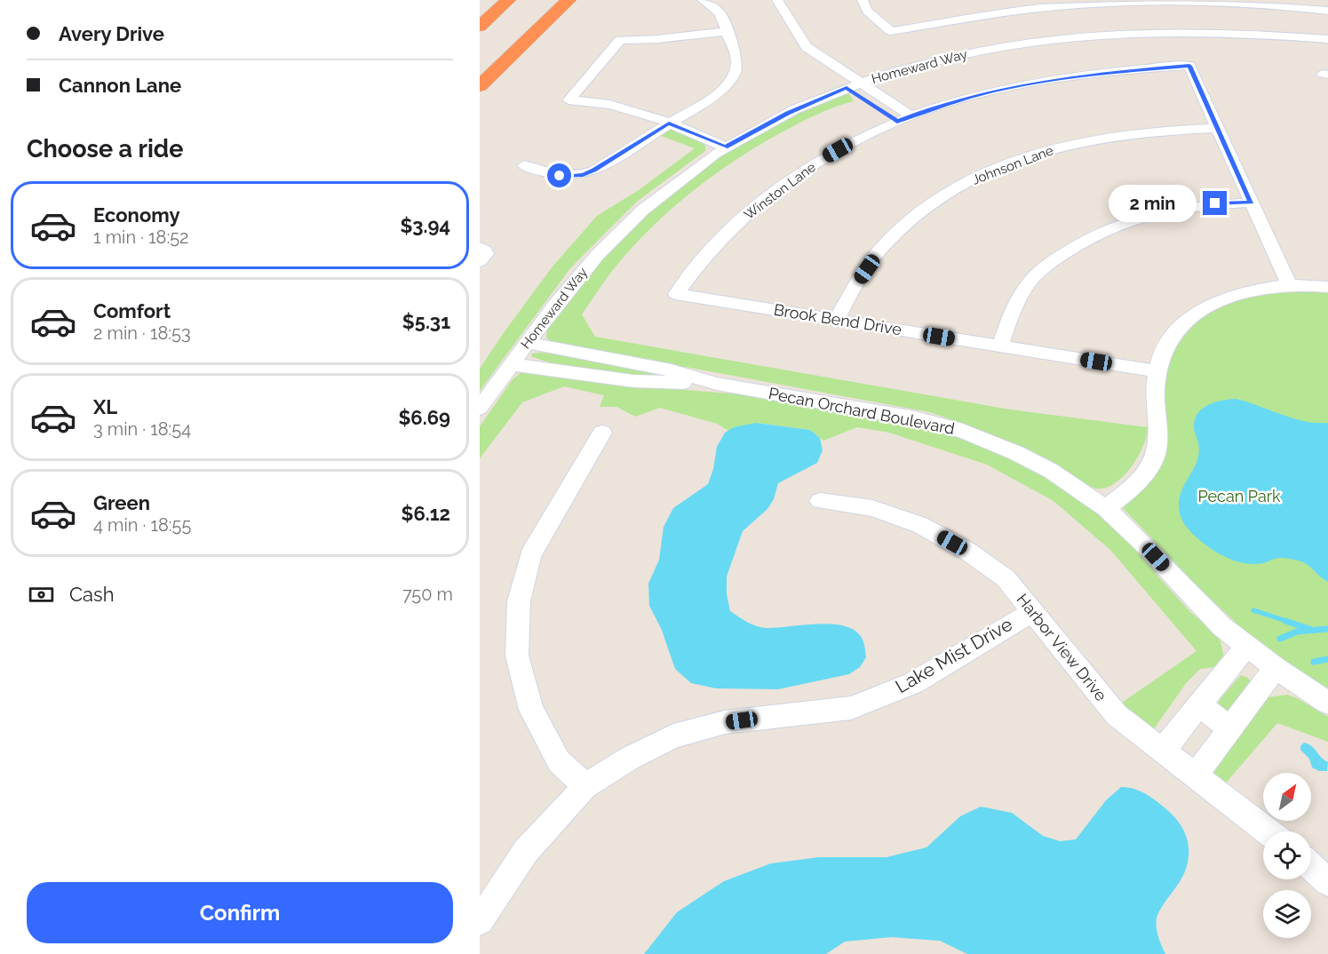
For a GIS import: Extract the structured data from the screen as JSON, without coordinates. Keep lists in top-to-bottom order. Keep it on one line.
{"streets":{"street":["Homeward Way","Johnson Lane","Winston Lane","Brook Bend Drive","Pecan Orchard Boulevard","Harbor View Drive","Lake Mist Drive"]},"crossings":[["Homeward Way","Pecan Orchard Boulevard"],["Johnson Lane","Winston Lane"],["Johnson Lane","Brook Bend Drive"],["Winston Lane","Brook Bend Drive"],["Harbor View Drive","Lake Mist Drive"]],"parks":["Pecan Park"],"north":"top right","page":{"banner":["Avery Drive","Cannon Lane"],"heading":"Choose a ride","list":[{"name":"Economy","note":"1 min · 18:52","value":"$3.94"},{"name":"Comfort","note":"2 min · 18:53","value":"$5.31"},{"name":"XL","note":"3 min · 18:54","value":"$6.69"},{"name":"Green","note":"4 min · 18:55","value":"$6.12"}],"bubble":"2 min","pay":["Cash","750 m"],"buttons":"Confirm"}}
